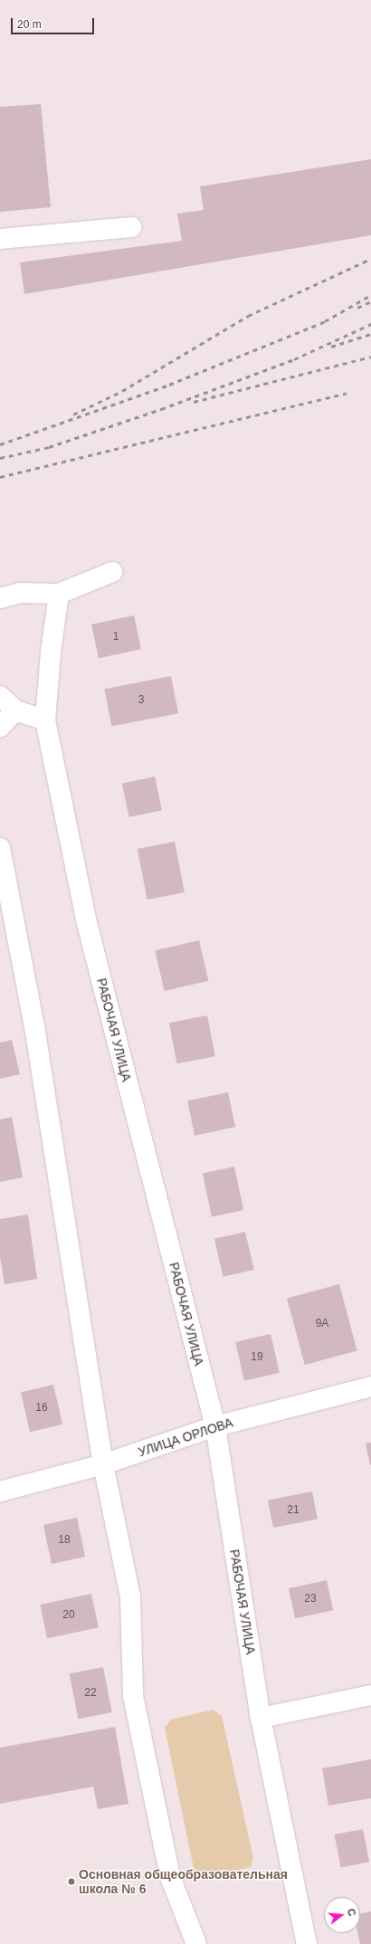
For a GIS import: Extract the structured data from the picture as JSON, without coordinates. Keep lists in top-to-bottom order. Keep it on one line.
{"streets":{"street":["РАБОЧАЯ УЛИЦА","УЛИЦА ОРЛОВА"]},"crossings":[["РАБОЧАЯ УЛИЦА","УЛИЦА ОРЛОВА"]],"places":["Основная общеобразовательная школа № 6"],"house_numbers":["1","3","9А","19","16","21","18","23","20","22"],"scale_bar":"20 m","north":"right"}
